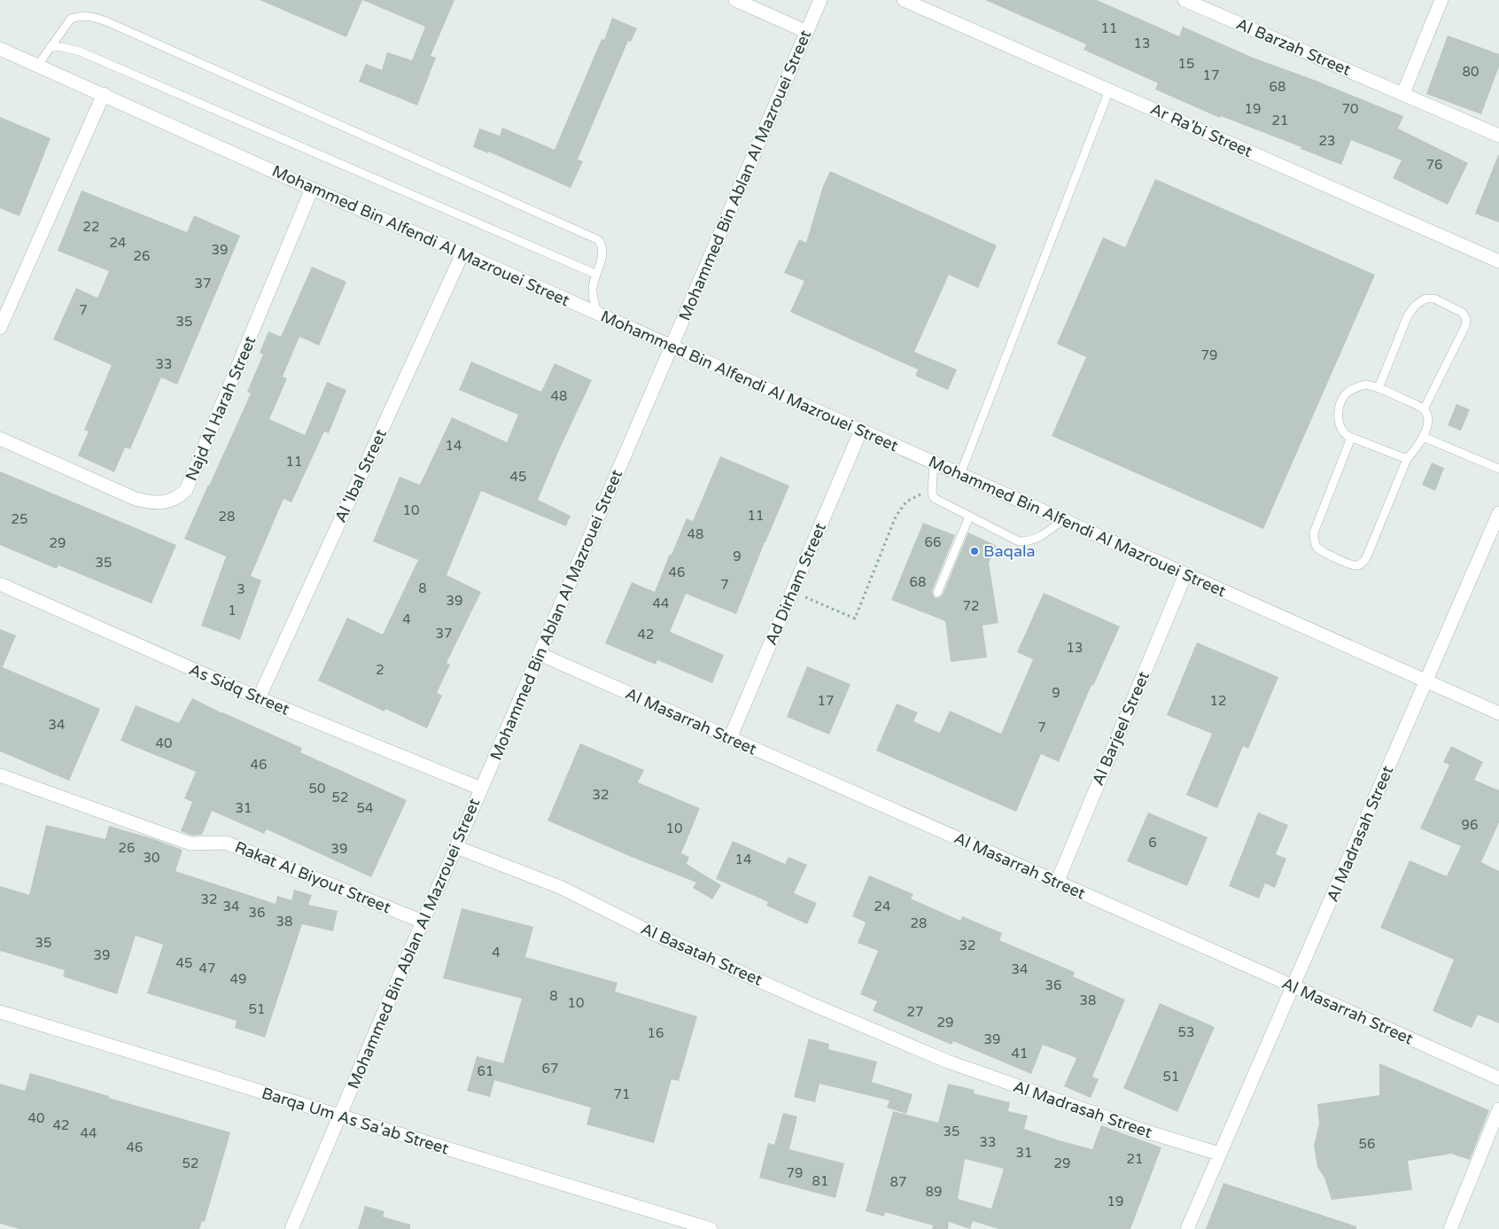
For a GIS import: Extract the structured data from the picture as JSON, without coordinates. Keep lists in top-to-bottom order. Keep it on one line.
{"streets":{"street":["Al Barzah Street","Ar Ra'bi Street","Mohammed Bin Ablan Al Mazrouei Street","Mohammed Bin Alfendi Al Mazrouei Street","Najd Al Harah Street","Al 'Ibal Street","Ad Dirham Street","As Sidq Street","Al Masarrah Street","Al Barjeel Street","Al Madrasah Street","Rakat Al Biyout Street","Al Basatah Street","Barqa Um As Sa'ab Street"]},"crossings":[["Mohammed Bin Ablan Al Mazrouei Street","Mohammed Bin Alfendi Al Mazrouei Street"],["Mohammed Bin Ablan Al Mazrouei Street","As Sidq Street"],["Mohammed Bin Ablan Al Mazrouei Street","Al Masarrah Street"],["Mohammed Bin Ablan Al Mazrouei Street","Rakat Al Biyout Street"],["Mohammed Bin Ablan Al Mazrouei Street","Al Basatah Street"],["Mohammed Bin Ablan Al Mazrouei Street","Barqa Um As Sa'ab Street"],["Mohammed Bin Alfendi Al Mazrouei Street","Najd Al Harah Street"],["Mohammed Bin Alfendi Al Mazrouei Street","Al 'Ibal Street"],["Mohammed Bin Alfendi Al Mazrouei Street","Ad Dirham Street"],["Mohammed Bin Alfendi Al Mazrouei Street","Al Barjeel Street"],["Mohammed Bin Alfendi Al Mazrouei Street","Al Madrasah Street"],["Al 'Ibal Street","As Sidq Street"],["Ad Dirham Street","Al Masarrah Street"],["Al Masarrah Street","Al Barjeel Street"],["Al Masarrah Street","Al Madrasah Street"],["Al Madrasah Street","Al Basatah Street"]],"places":["Baqala"],"house_numbers":["11","13","15","80","17","68","19","70","21","23","76","22","24","39","26","37","7","35","79","33","48","14","11","45","10","11","28","25","48","66","29","9","35","46","68","7","8","3","39","44","72","1","4","37","42","13","2","9","17","12","34","7","40","46","50","32","52","31","54","96","10","6","26","39","30","14","32","34","24","36","38","28","35","32","4","39","45","47","34","49","36","8","38","10","51","27","29","53","16","39","41","67","61","51","71","40","42","35","44","33","56","46","31","21","52","29","79","81","87","89","19"]}
